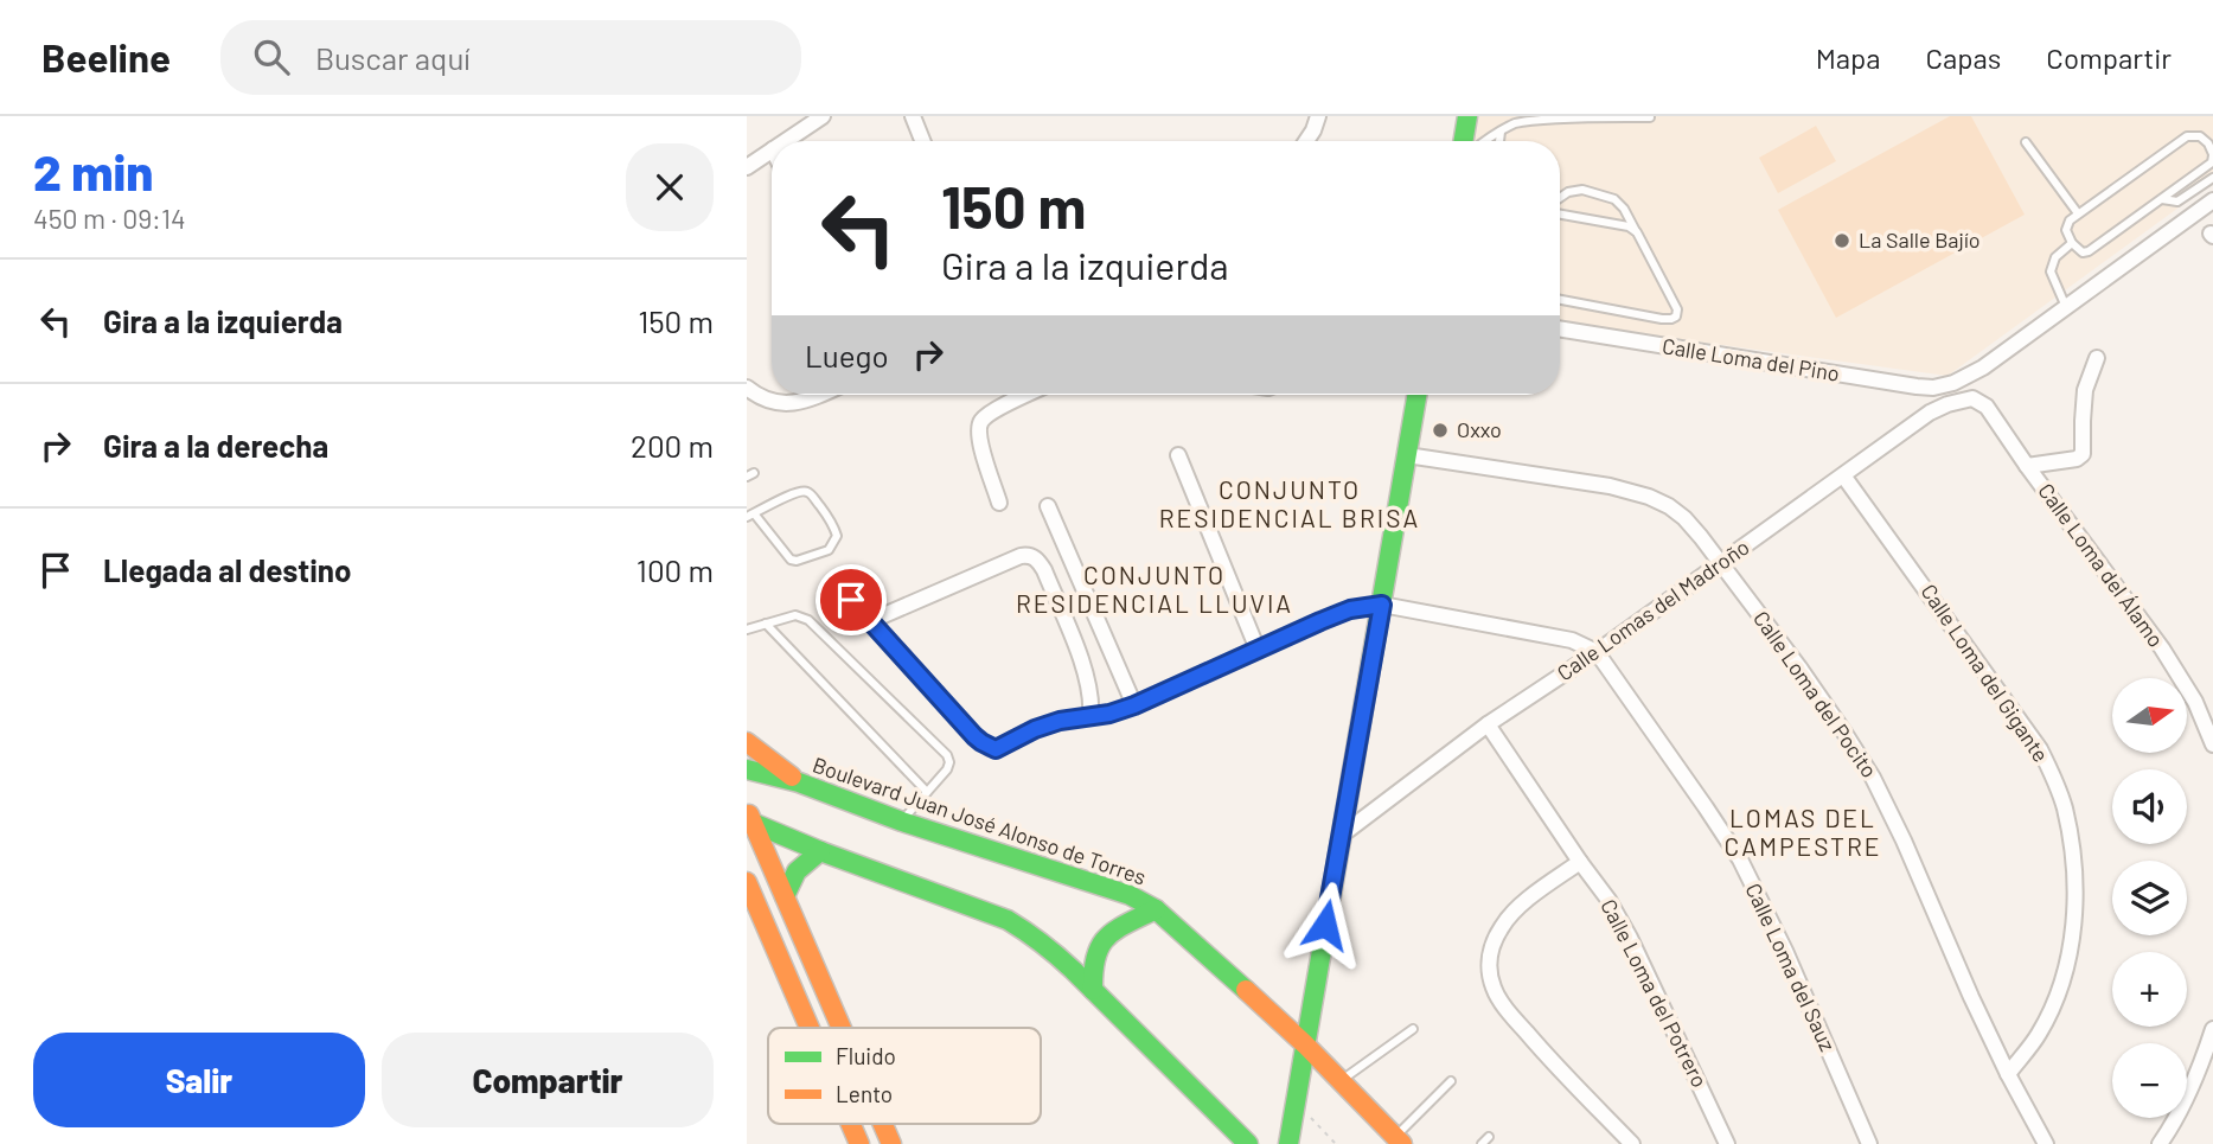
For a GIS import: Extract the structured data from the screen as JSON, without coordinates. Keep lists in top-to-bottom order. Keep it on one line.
{"streets":{"main road":["Boulevard Juan José Alonso de Torres"],"street":["Calle Loma del Pino","Calle Loma del Álamo","Calle Lomas del Madroño","Calle Loma del Gigante","Calle Loma del Pocito","Calle Loma del Sauz","Calle Loma del Potrero"]},"crossings":[["Calle Loma del Álamo","Calle Lomas del Madroño"],["Calle Lomas del Madroño","Calle Loma del Gigante"],["Calle Lomas del Madroño","Calle Loma del Pocito"],["Calle Lomas del Madroño","Calle Loma del Sauz"],["Calle Lomas del Madroño","Calle Loma del Potrero"],["Calle Loma del Gigante","Calle Loma del Pocito"]],"districts":["CONJUNTO RESIDENCIAL BRISA","CONJUNTO RESIDENCIAL LLUVIA","LOMAS DEL CAMPESTRE"],"places":["La Salle Bajío","Oxxo"],"legend":["Fluido","Lento"],"north":"right","page":{"header":"Beeline","search":"Buscar aquí","nav":["Mapa","Capas","Compartir"],"heading":["2 min","450 m · 09:14"],"turn":["150 m","Gira a la izquierda"],"list":[{"name":"Gira a la izquierda","value":"150 m"},{"name":"Gira a la derecha","value":"200 m"},{"name":"Llegada al destino","value":"100 m"}],"then":"Luego","map_buttons":["+","−"],"buttons":["Salir","Compartir"]}}
